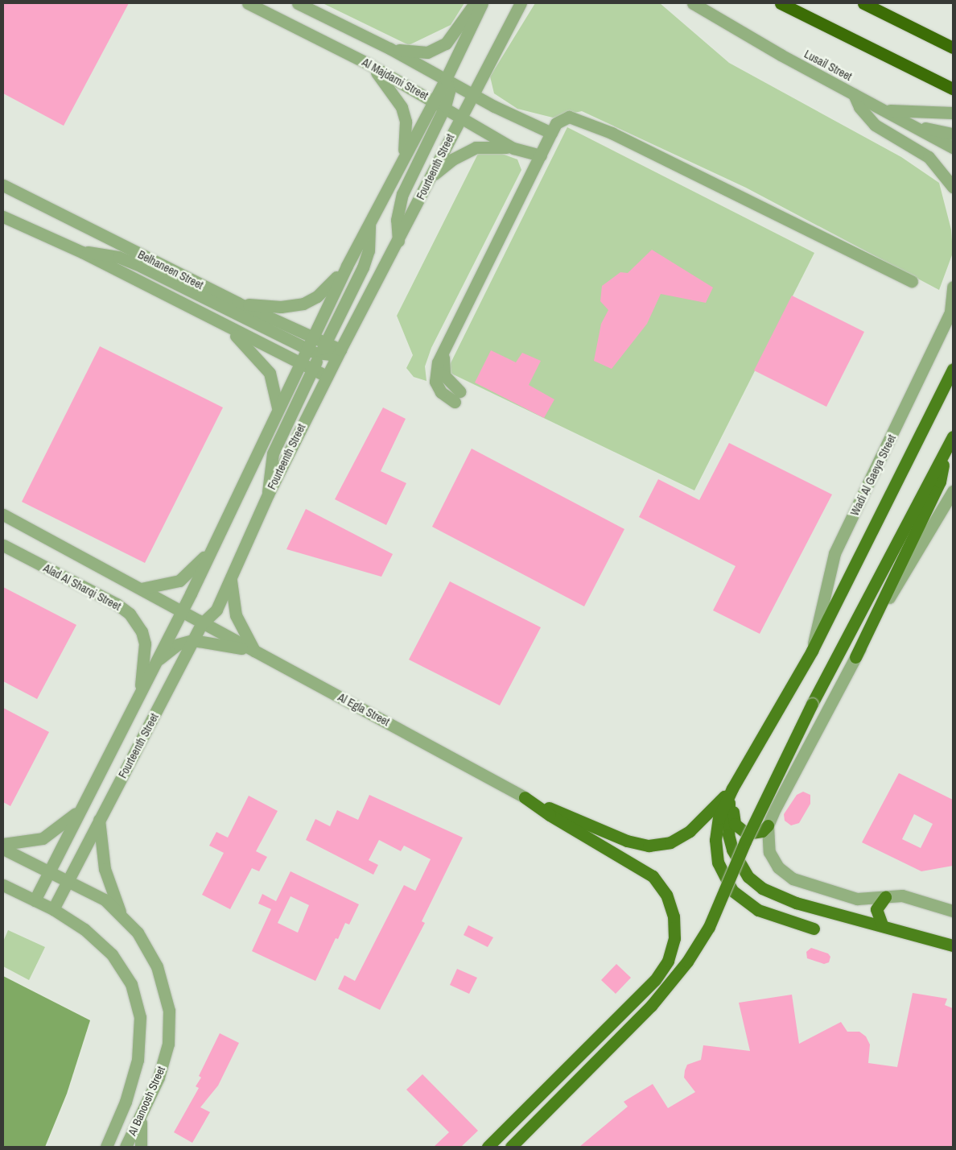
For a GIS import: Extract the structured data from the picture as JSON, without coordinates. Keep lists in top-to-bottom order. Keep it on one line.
{"streets":{"main road":["Wadi Al Gaeya Street"],"street":["Lusail Street","Al Majdami Street","Fourteenth Street","Belhaneen Street","Alad Al Sharqi Street","Al Egla Street","Al Banoosh Street"]},"crossings":[["Al Majdami Street","Fourteenth Street"],["Fourteenth Street","Belhaneen Street"],["Fourteenth Street","Alad Al Sharqi Street"],["Fourteenth Street","Al Egla Street"],["Fourteenth Street","Al Banoosh Street"]]}
